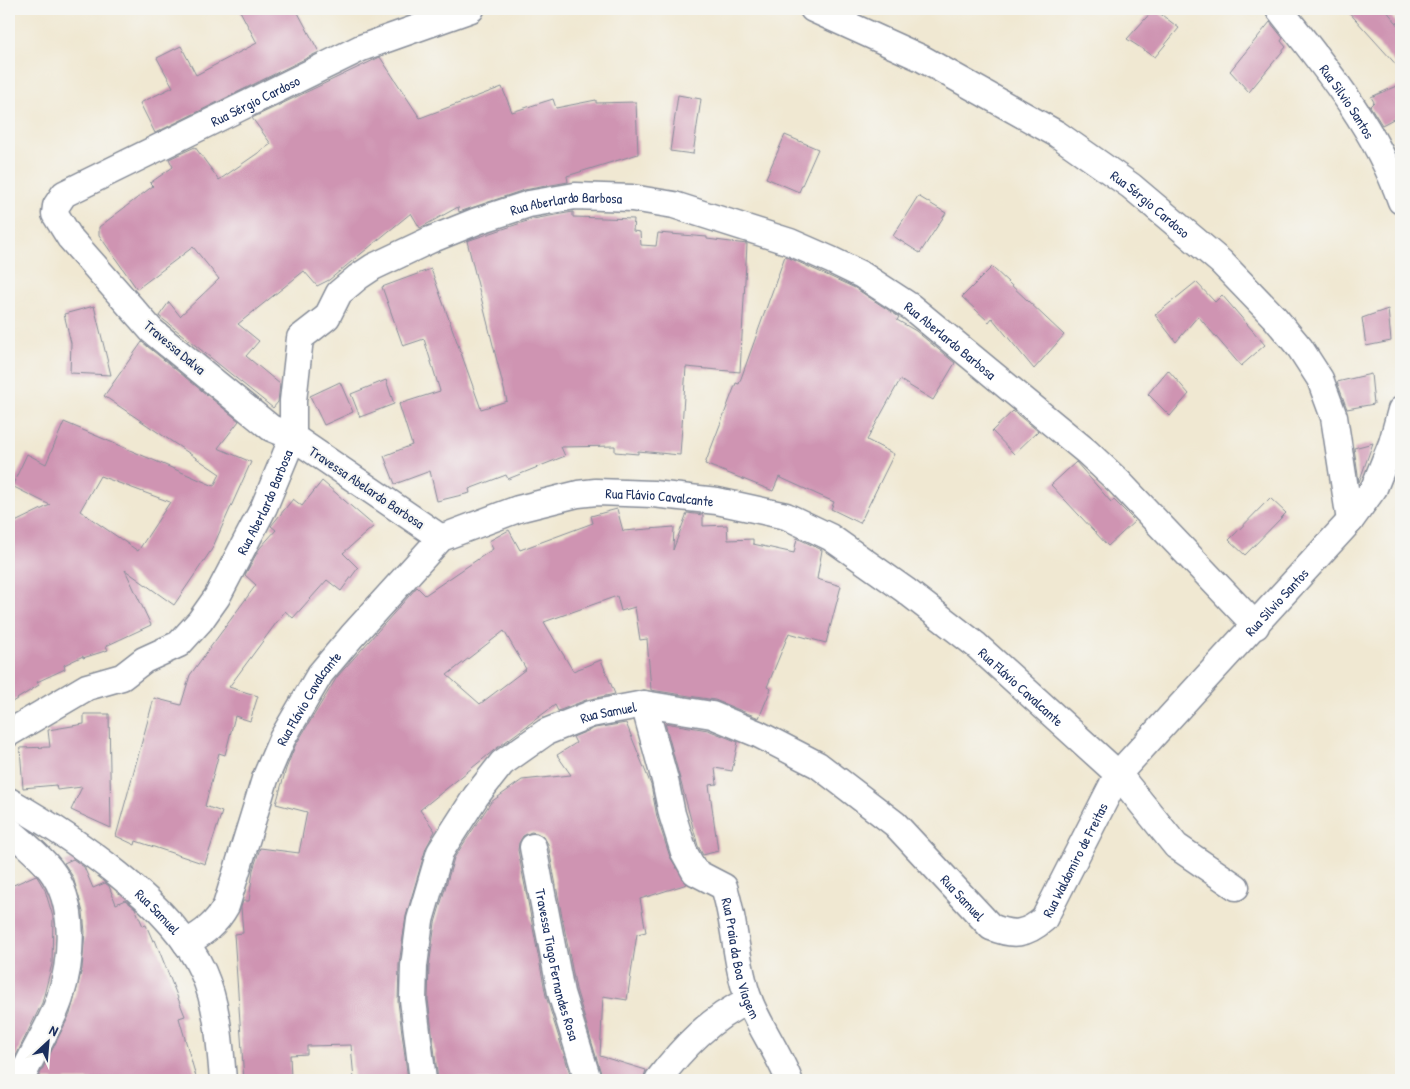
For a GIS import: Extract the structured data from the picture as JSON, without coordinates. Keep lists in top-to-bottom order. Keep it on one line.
{"streets":{"street":["Rua Sérgio Cardoso","Rua Silvio Santos","Rua Aberlardo Barbosa","Travessa Dalva","Travessa Abelardo Barbosa","Rua Flávio Cavalcante","Rua Samuel","Rua Waldomiro de Freitas","Rua Praia da Boa Viagem","Travessa Tiago Fernandes Rosa"]},"crossings":[["Rua Sérgio Cardoso","Rua Silvio Santos"],["Rua Sérgio Cardoso","Travessa Dalva"],["Rua Silvio Santos","Rua Aberlardo Barbosa"],["Rua Silvio Santos","Rua Flávio Cavalcante"],["Rua Silvio Santos","Rua Waldomiro de Freitas"],["Rua Aberlardo Barbosa","Travessa Dalva"],["Rua Aberlardo Barbosa","Travessa Abelardo Barbosa"],["Travessa Dalva","Travessa Abelardo Barbosa"],["Travessa Abelardo Barbosa","Rua Flávio Cavalcante"],["Rua Flávio Cavalcante","Rua Samuel"],["Rua Flávio Cavalcante","Rua Waldomiro de Freitas"],["Rua Samuel","Rua Waldomiro de Freitas"],["Rua Samuel","Rua Praia da Boa Viagem"]],"north":"top right"}
